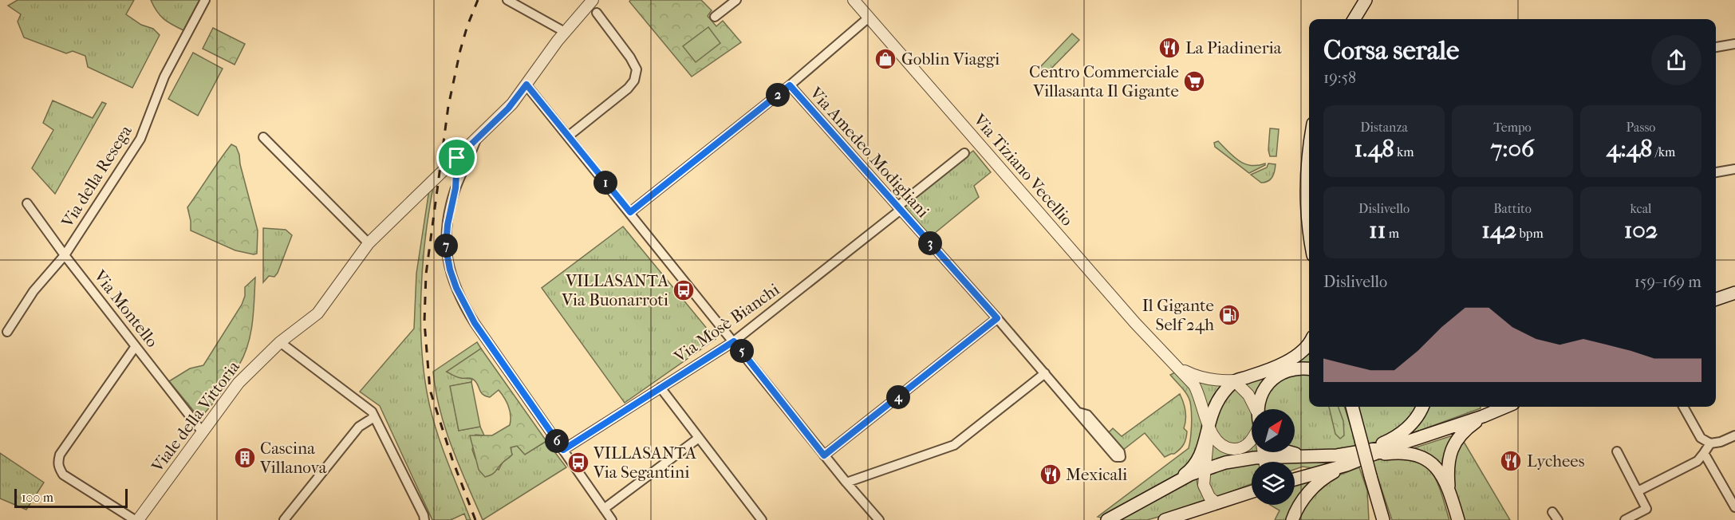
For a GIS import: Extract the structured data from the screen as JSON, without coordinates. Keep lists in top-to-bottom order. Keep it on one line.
{"streets":{"street":["Via Amedeo Modigliani","Via Tiziano Vecellio","Via della Resega","Via Montello","Via Mosè Bianchi","Viale della Vittoria"]},"crossings":[["Via Amedeo Modigliani","Via Mosè Bianchi"],["Via della Resega","Via Montello"],["Via Montello","Viale della Vittoria"]],"places":{"restaurant":["La Piadineria","Lychees","Mexicali"],"shop":["Goblin Viaggi"],"supermarket":["Centro Commerciale Villasanta Il Gigante"],"bus stop":["VILLASANTA Via Buonarroti","VILLASANTA Via Segantini"],"fuel station":["Il Gigante Self 24h"],"building":["Cascina Villanova"]},"scale_bar":"100 m","north":"top right","page":{"heading":["Corsa serale","19:58"],"pins":["2","1","3","7","5","4","6"],"stats":[["Distanza","1.48 km"],["Tempo","7:06"],["Passo","4:48 /km"],["Dislivello","11 m"],["Battito","142 bpm"],["kcal","102"]],"chart":["Dislivello","159–169 m"],"scale":"100 m"}}
